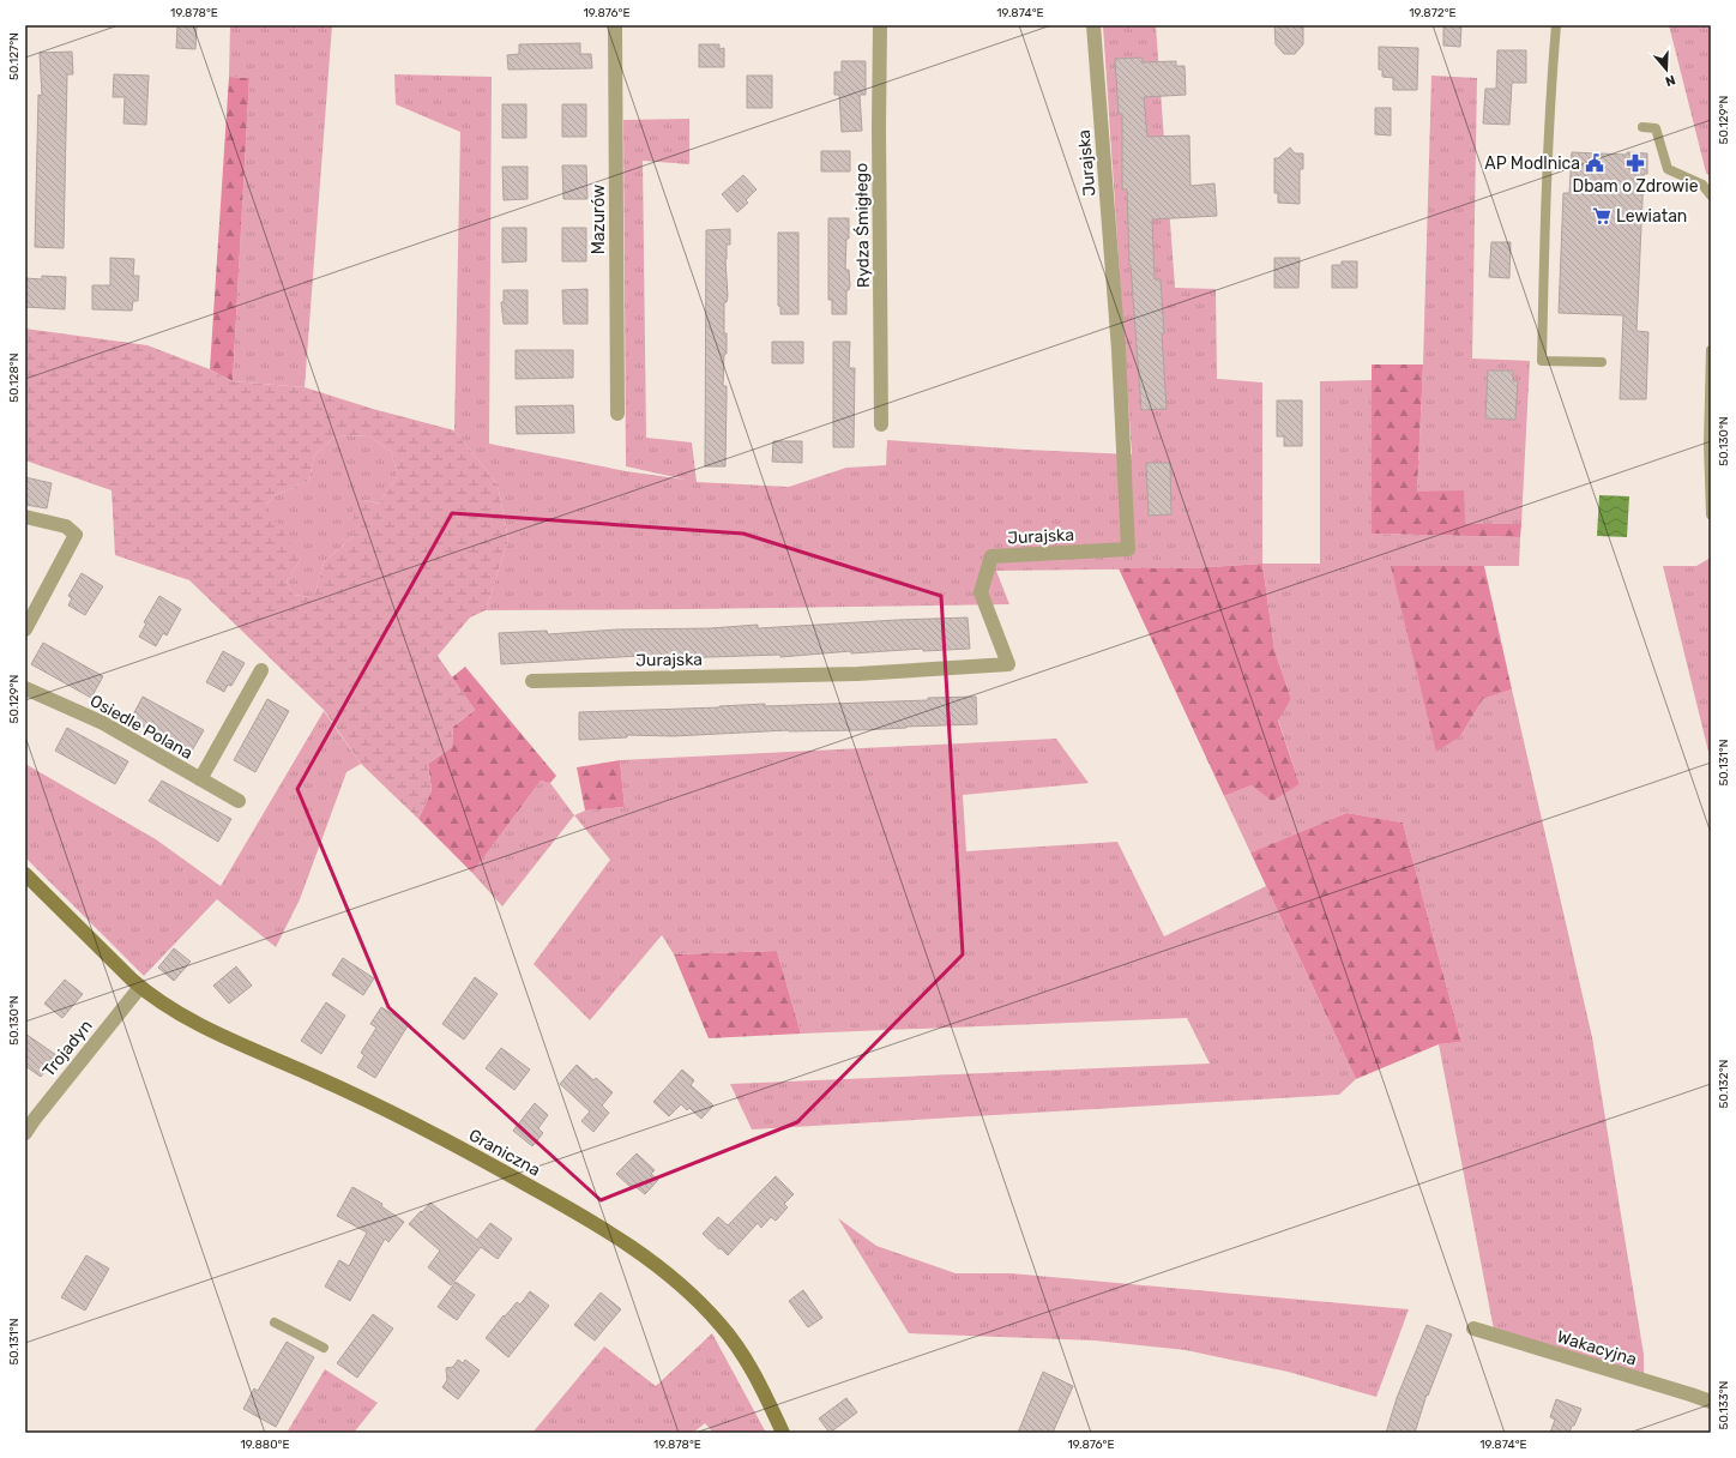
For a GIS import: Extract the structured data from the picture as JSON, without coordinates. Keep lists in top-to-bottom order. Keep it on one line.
{"streets":{"street":["Jurajska","Mazurów","Rydza Śmigłego","Osiedle Polana","Trojadyn","Graniczna","Wakacyjna"]},"crossings":[["Trojadyn","Graniczna"]],"places":{"public building":["AP Modlnica"],"pharmacy":["Dbam o Zdrowie"],"supermarket":["Lewiatan"]},"north":"bottom","coordinates":["19.878°E","19.876°E","19.874°E","19.872°E","50.127°N","50.129°N","50.128°N","50.130°N","50.131°N","50.132°N","50.133°N","19.880°E"]}
